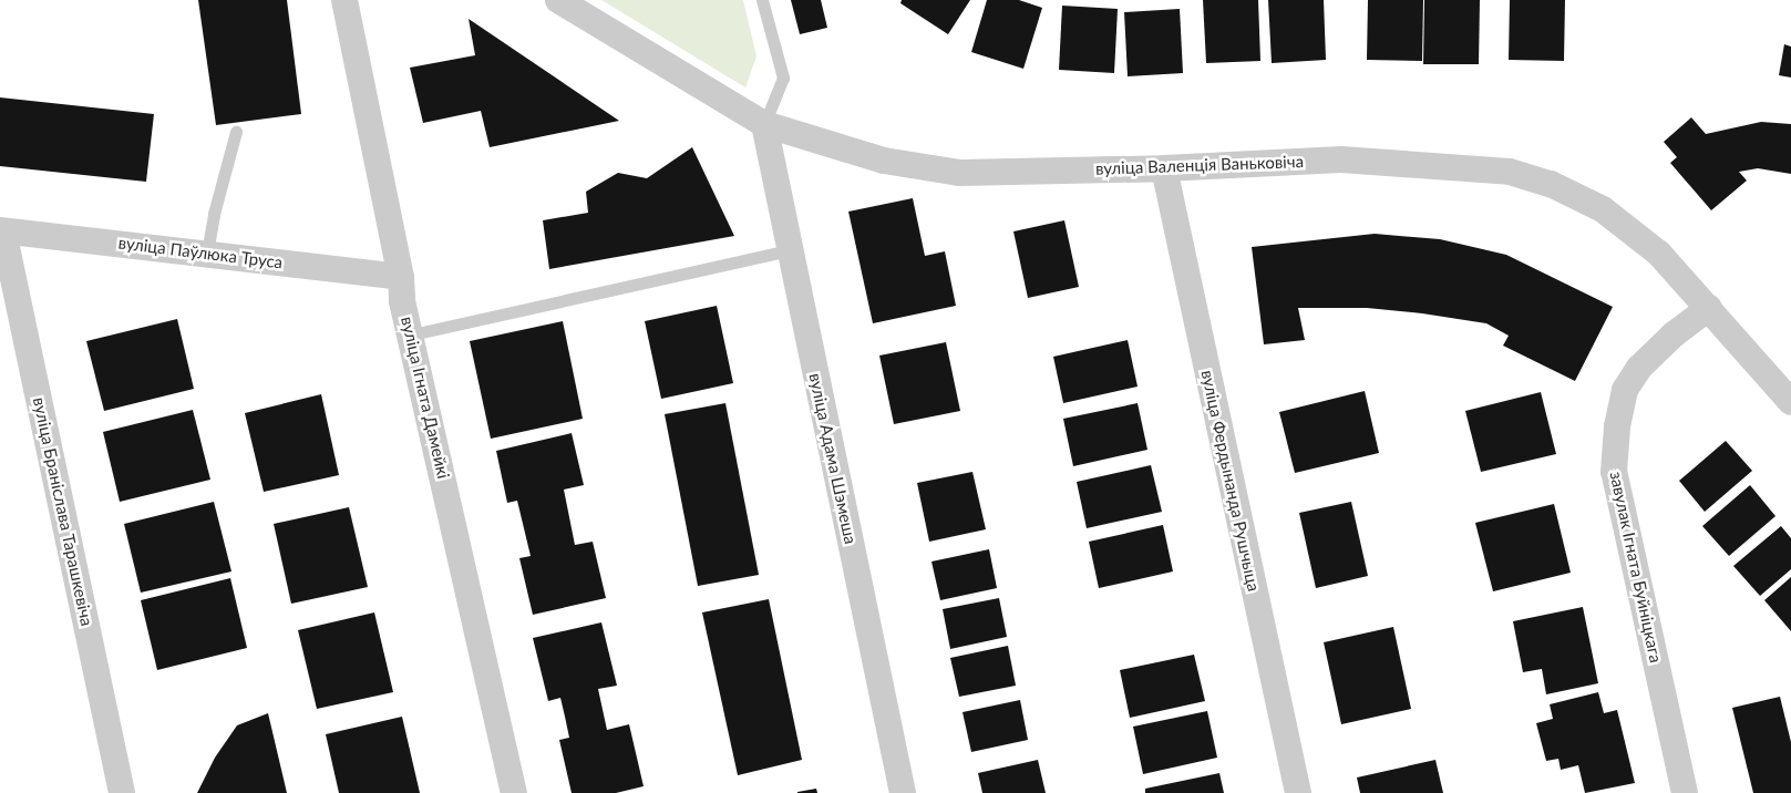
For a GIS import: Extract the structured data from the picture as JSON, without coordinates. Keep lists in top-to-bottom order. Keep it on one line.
{"streets":{"street":["вуліца Валенція Ваньковіча","вуліца Паўлюка Труса","вуліца Ігната Дамейкі","вуліца Адама Шэмеша","вуліца Фердынанда Рушчыца","вуліца Браніслава Тарашкевіча","завулак Ігната Буйніцкага"]},"crossings":[["вуліца Валенція Ваньковіча","вуліца Адама Шэмеша"],["вуліца Валенція Ваньковіча","вуліца Фердынанда Рушчыца"],["вуліца Валенція Ваньковіча","завулак Ігната Буйніцкага"],["вуліца Паўлюка Труса","вуліца Ігната Дамейкі"],["вуліца Паўлюка Труса","вуліца Браніслава Тарашкевіча"]]}
